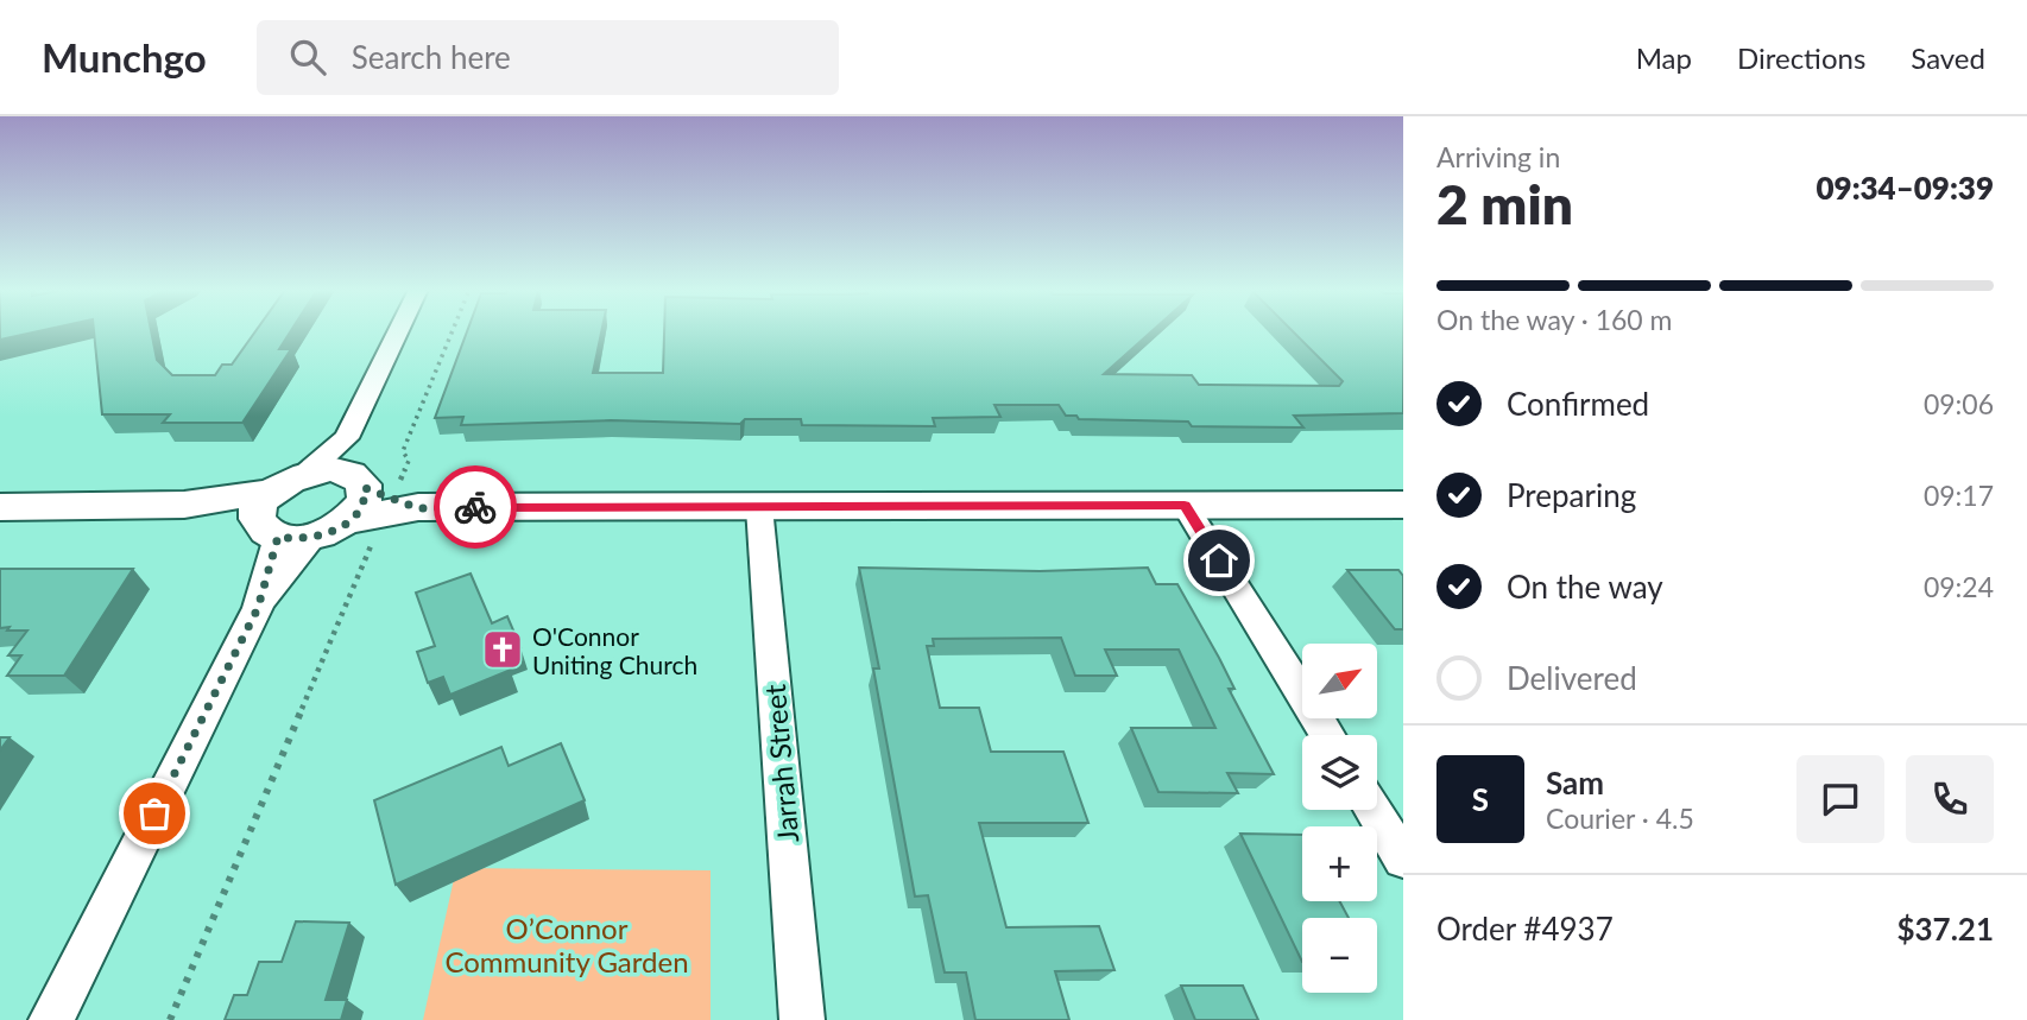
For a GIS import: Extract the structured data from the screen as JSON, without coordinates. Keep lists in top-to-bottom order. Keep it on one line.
{"streets":{"street":["Jarrah Street"]},"parks":["O’Connor Community Garden"],"places":{"church":["O'Connor Uniting Church"]},"north":"top right","page":{"header":"Munchgo","search":"Search here","nav":["Map","Directions","Saved"],"heading":["2 min","Arriving in","09:34–09:39"],"panel":["Sam","Courier · 4.5","Order #4937","$37.21"],"bar":"On the way · 160 m","list":[["Confirmed","09:06"],["Preparing","09:17"],["On the way","09:24"],"Delivered"],"map_buttons":["+","−"],"round":"S"}}
